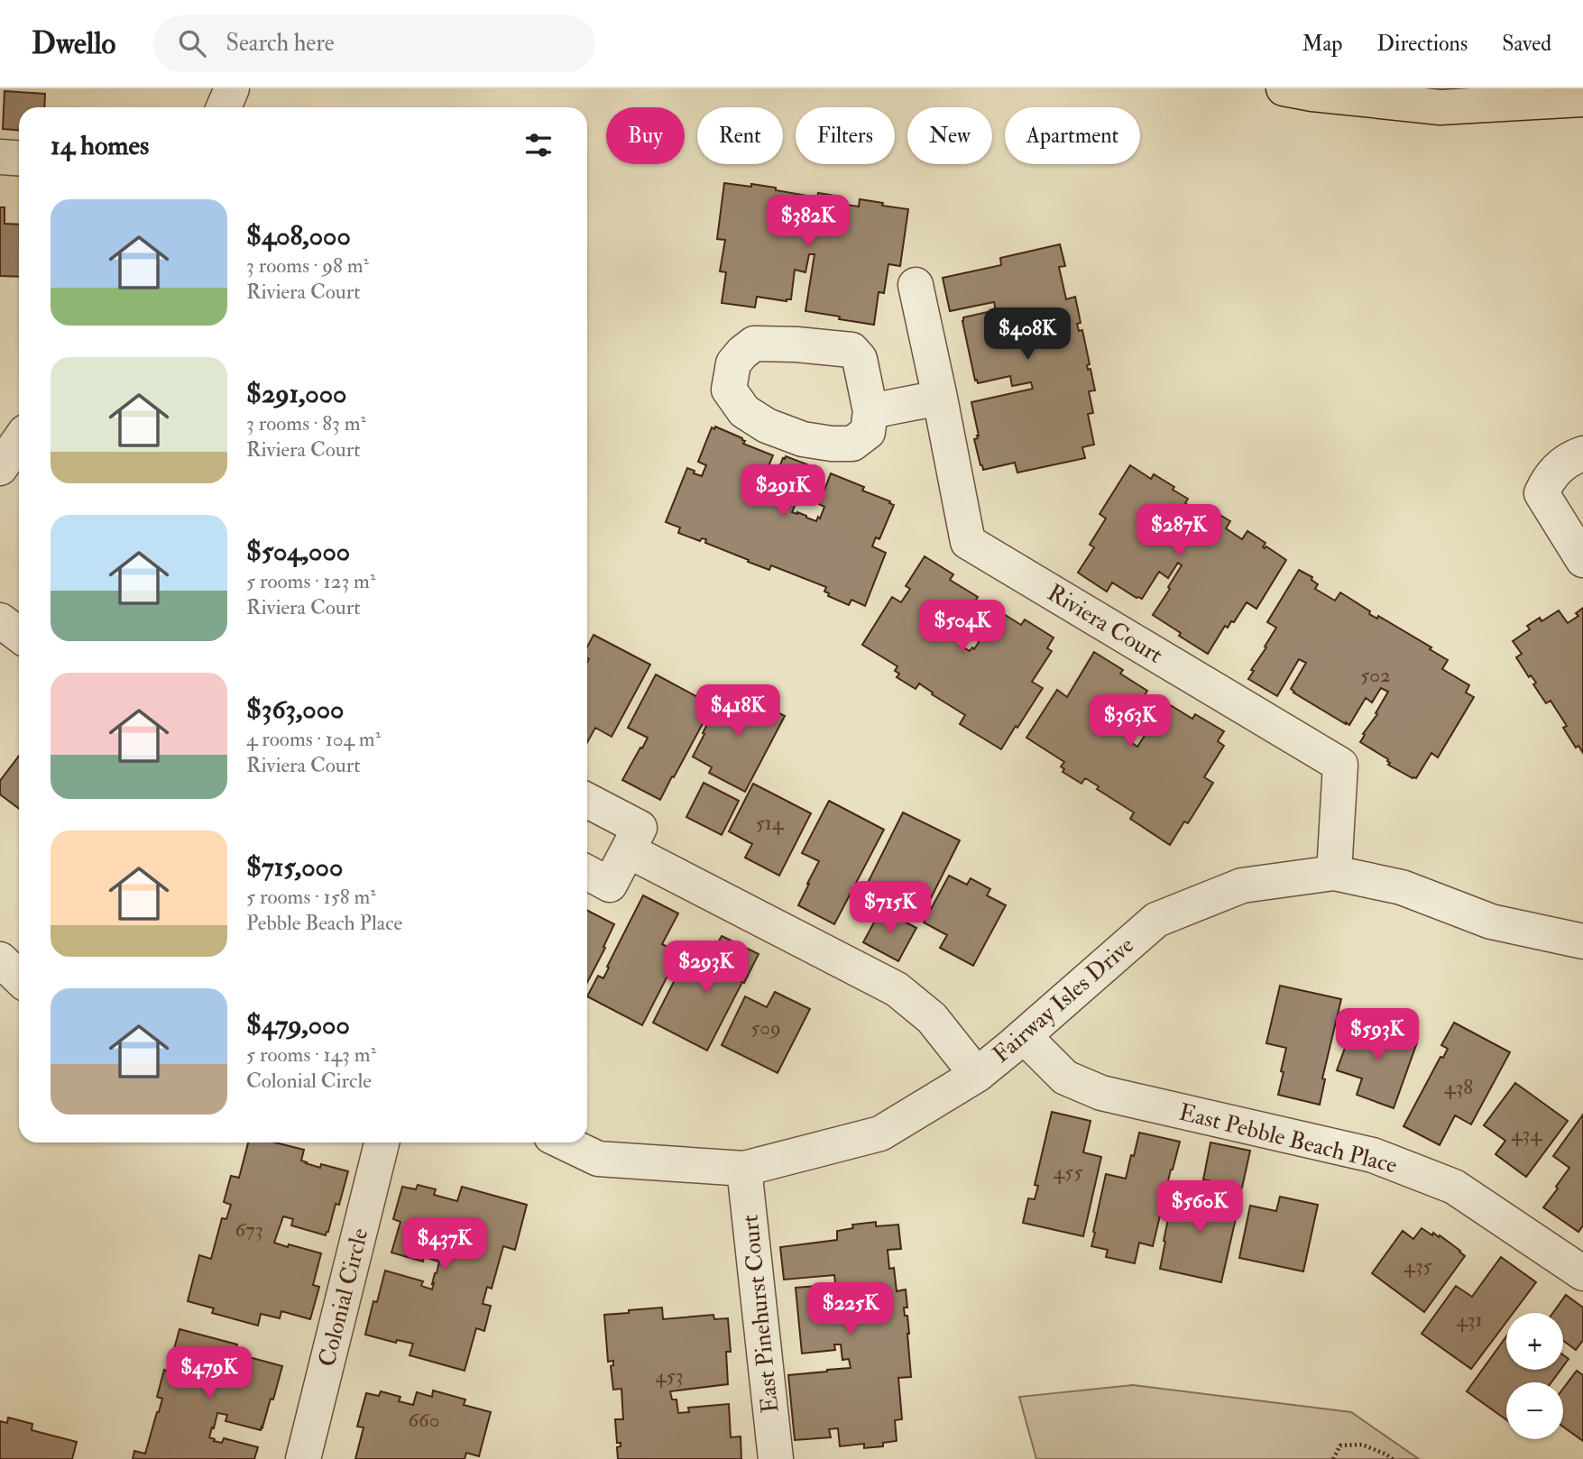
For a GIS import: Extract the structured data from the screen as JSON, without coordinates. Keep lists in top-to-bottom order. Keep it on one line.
{"streets":{"street":["Riviera Court","Fairway Isles Drive","East Pebble Beach Place","Colonial Circle","East Pinehurst Court"]},"crossings":[["Riviera Court","Fairway Isles Drive"],["Fairway Isles Drive","East Pebble Beach Place"],["Fairway Isles Drive","East Pinehurst Court"]],"house_numbers":["502","514","509","438","434","455","673","435","431","453","660"],"page":{"header":"Dwello","search":"Search here","nav":["Map","Directions","Saved"],"chip":["Buy","Rent","Filters","New","Apartment"],"heading":"14 homes","list":[{"name":"$408,000","note":"3 rooms · 98 m² · Riviera Court"},{"name":"$291,000","note":"3 rooms · 83 m² · Riviera Court"},{"name":"$504,000","note":"5 rooms · 123 m² · Riviera Court"},{"name":"$363,000","note":"4 rooms · 104 m² · Riviera Court"},{"name":"$715,000","note":"5 rooms · 158 m² · Pebble Beach Place"},{"name":"$479,000","note":"5 rooms · 143 m² · Colonial Circle"}],"price":["$382K","$408K","$291K","$287K","$504K","$418K","$363K","$715K","$293K","$593K","$560K","$437K","$225K","$479K"],"map_buttons":["+","−"]}}
